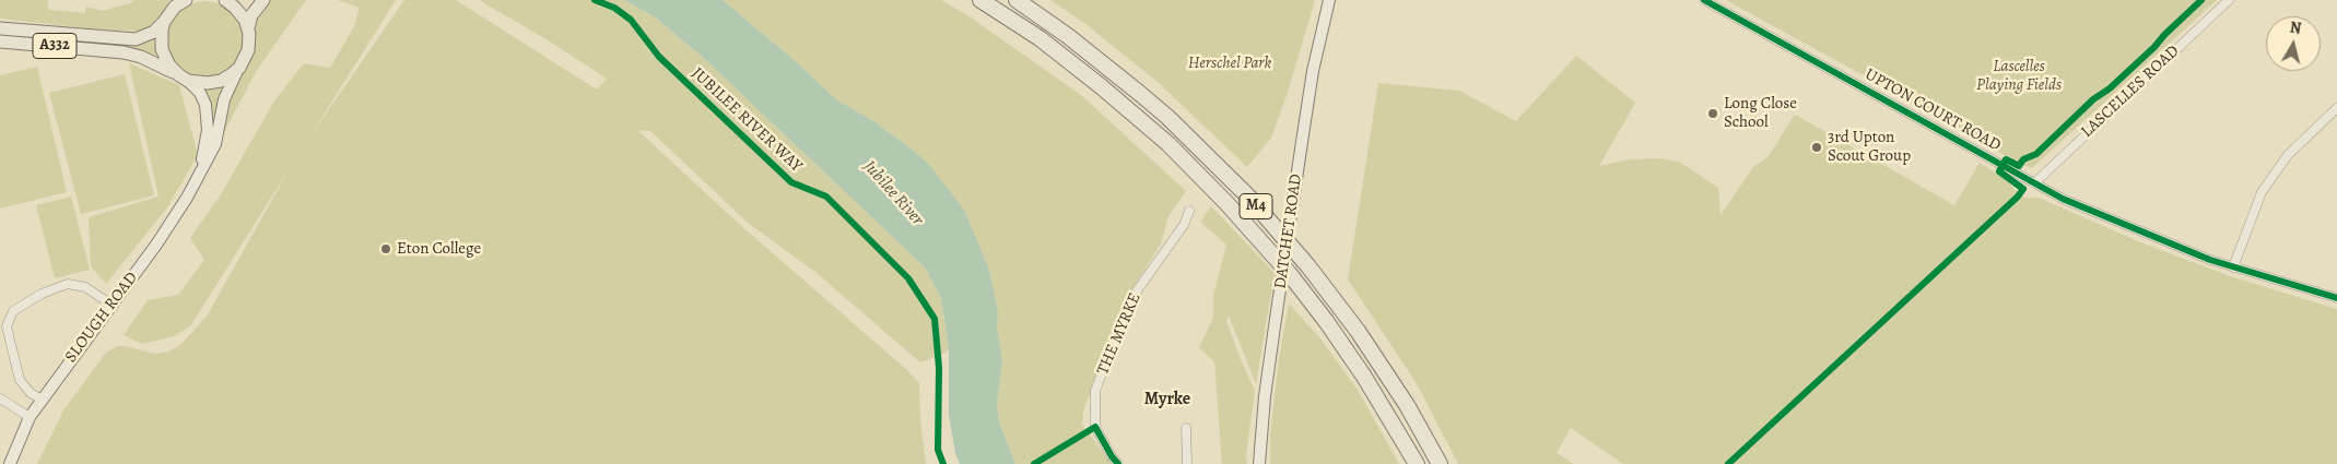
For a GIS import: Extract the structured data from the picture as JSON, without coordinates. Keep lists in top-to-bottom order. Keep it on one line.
{"streets":{"highway":["M4"],"main road":["A332","DATCHET ROAD","SLOUGH ROAD"],"street":["LASCELLES ROAD","UPTON COURT ROAD","THE MYRKE"],"cycle path":["JUBILEE RIVER WAY"]},"crossings":[["A332","SLOUGH ROAD"],["LASCELLES ROAD","UPTON COURT ROAD"]],"districts":["Myrke"],"water":["Jubilee River"],"parks":["Herschel Park","Lascelles Playing Fields"],"places":["Long Close School","3rd Upton Scout Group","Eton College"],"north":"top"}
